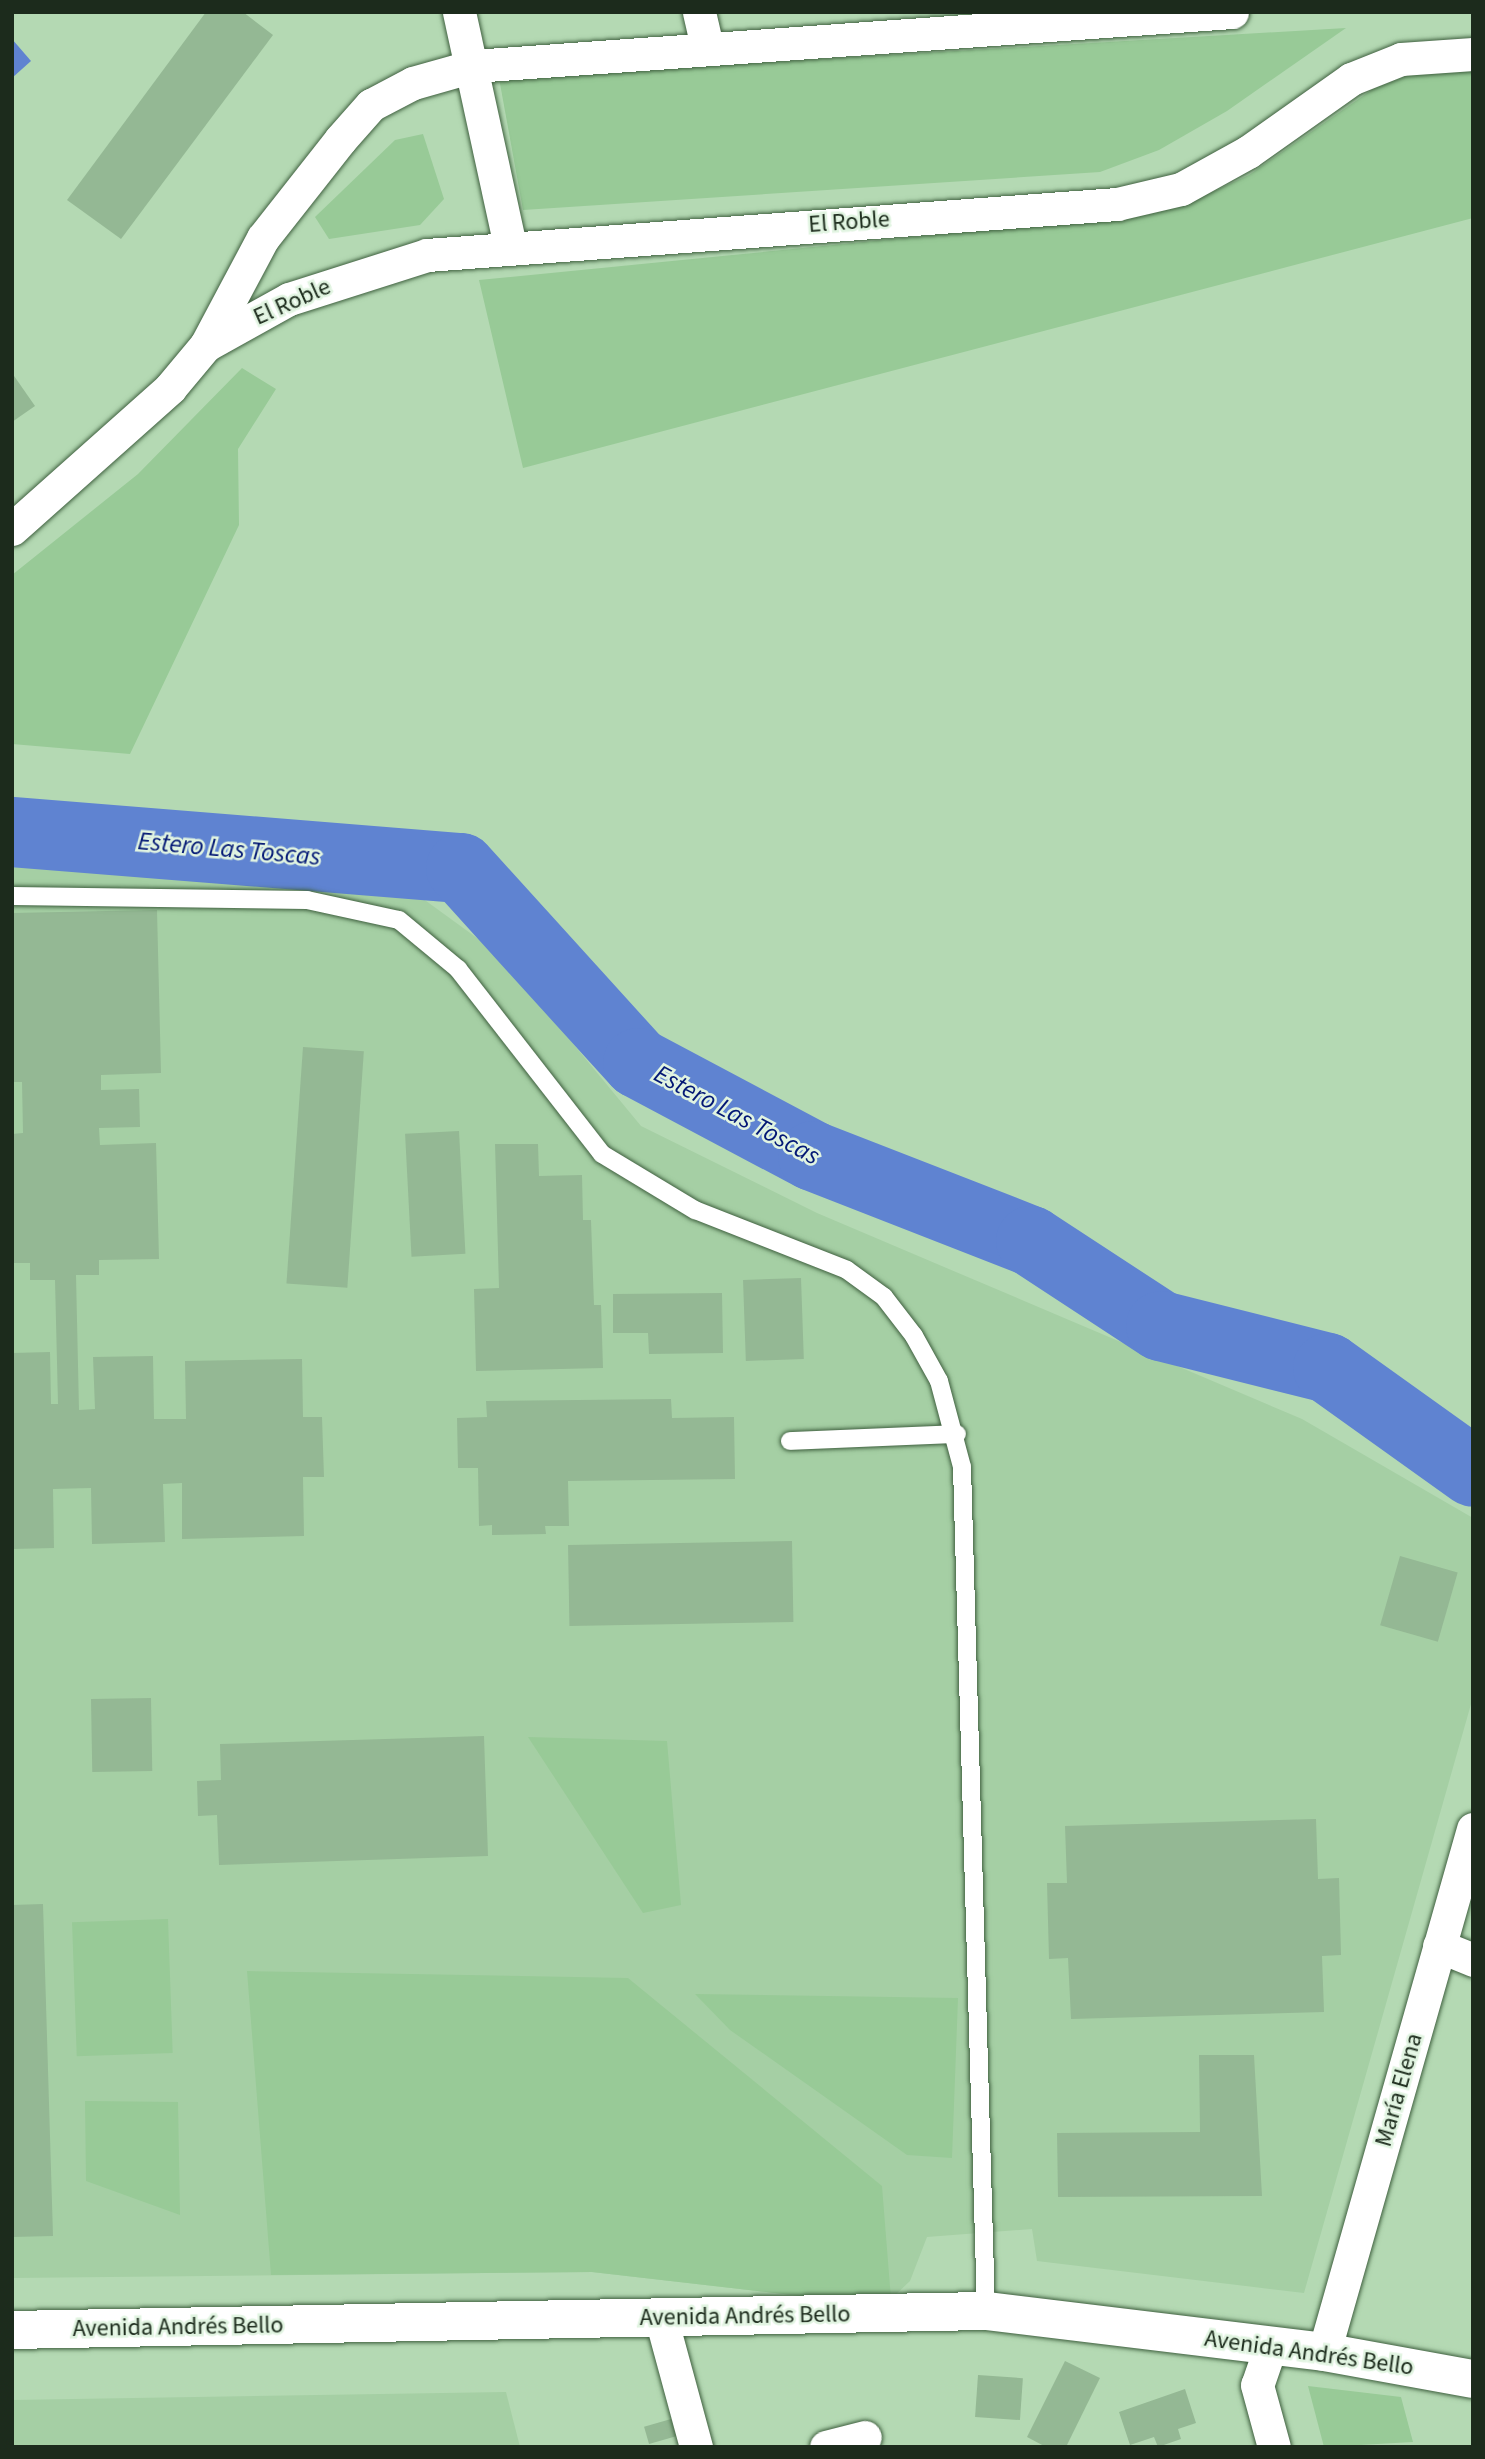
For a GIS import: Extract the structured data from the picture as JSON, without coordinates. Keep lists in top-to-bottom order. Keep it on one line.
{"streets":{"main road":["Avenida Andrés Bello"],"street":["El Roble","María Elena"]},"crossings":[["María Elena","Avenida Andrés Bello"]],"water":["Estero Las Toscas"]}
